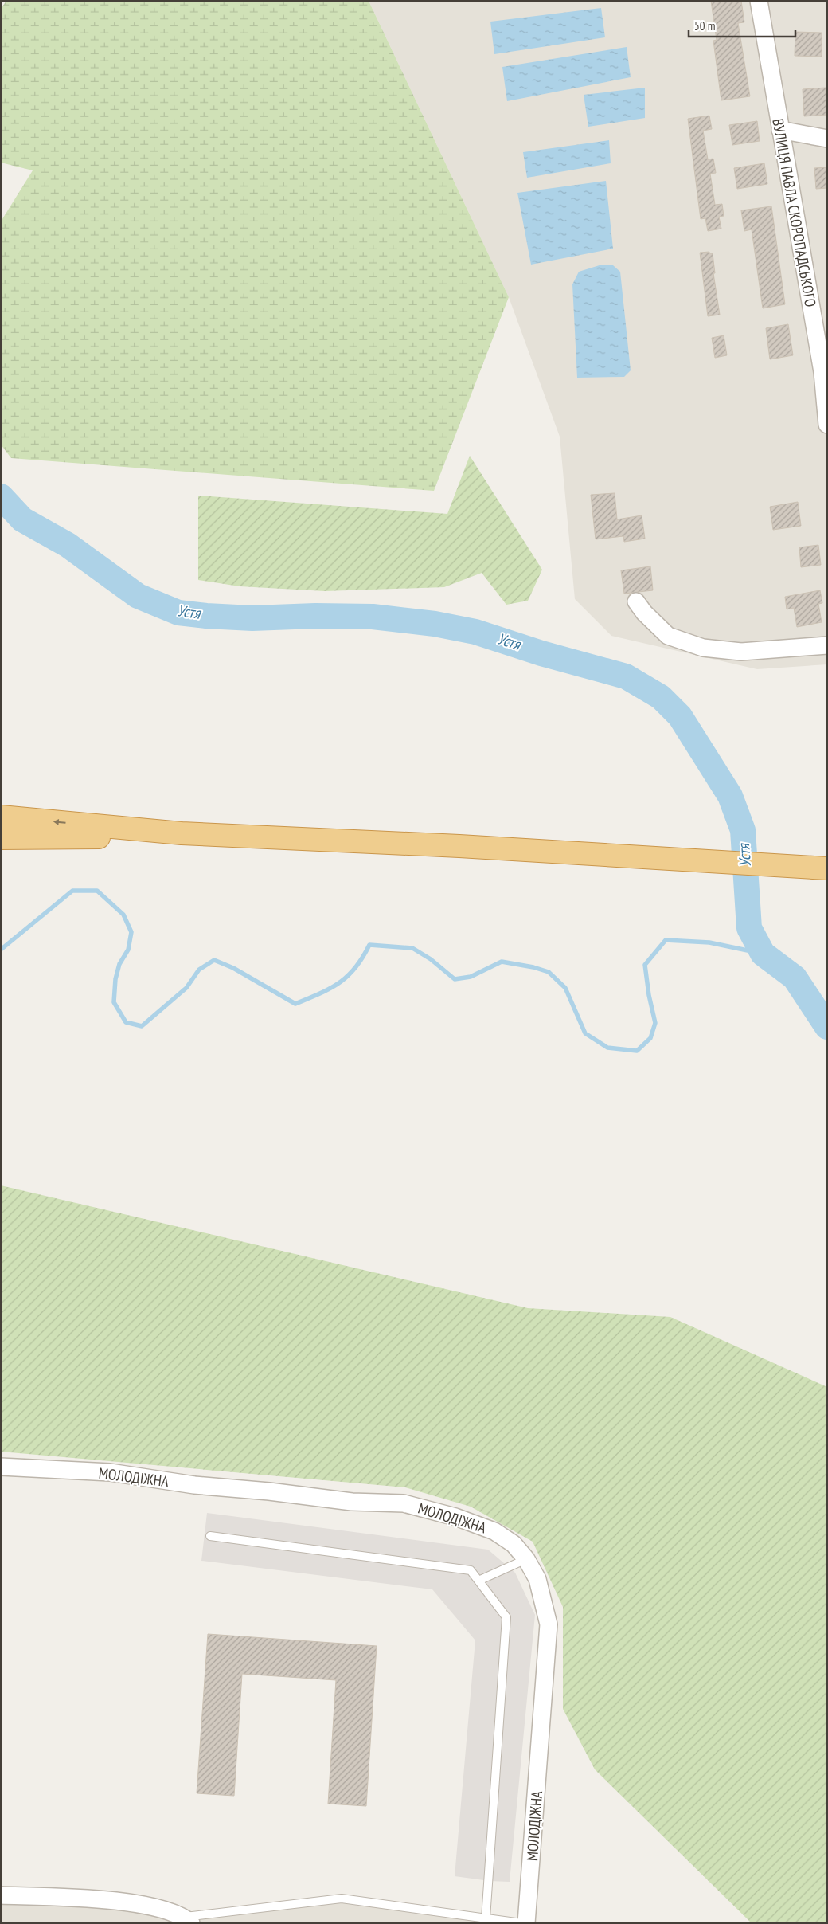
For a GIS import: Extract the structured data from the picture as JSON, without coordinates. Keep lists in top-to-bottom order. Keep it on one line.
{"streets":{"street":["ВУЛИЦЯ ПАВЛА СКОРОПАДСЬКОГО","МОЛОДІЖНА"]},"water":["Устя"],"scale_bar":"50 m"}
